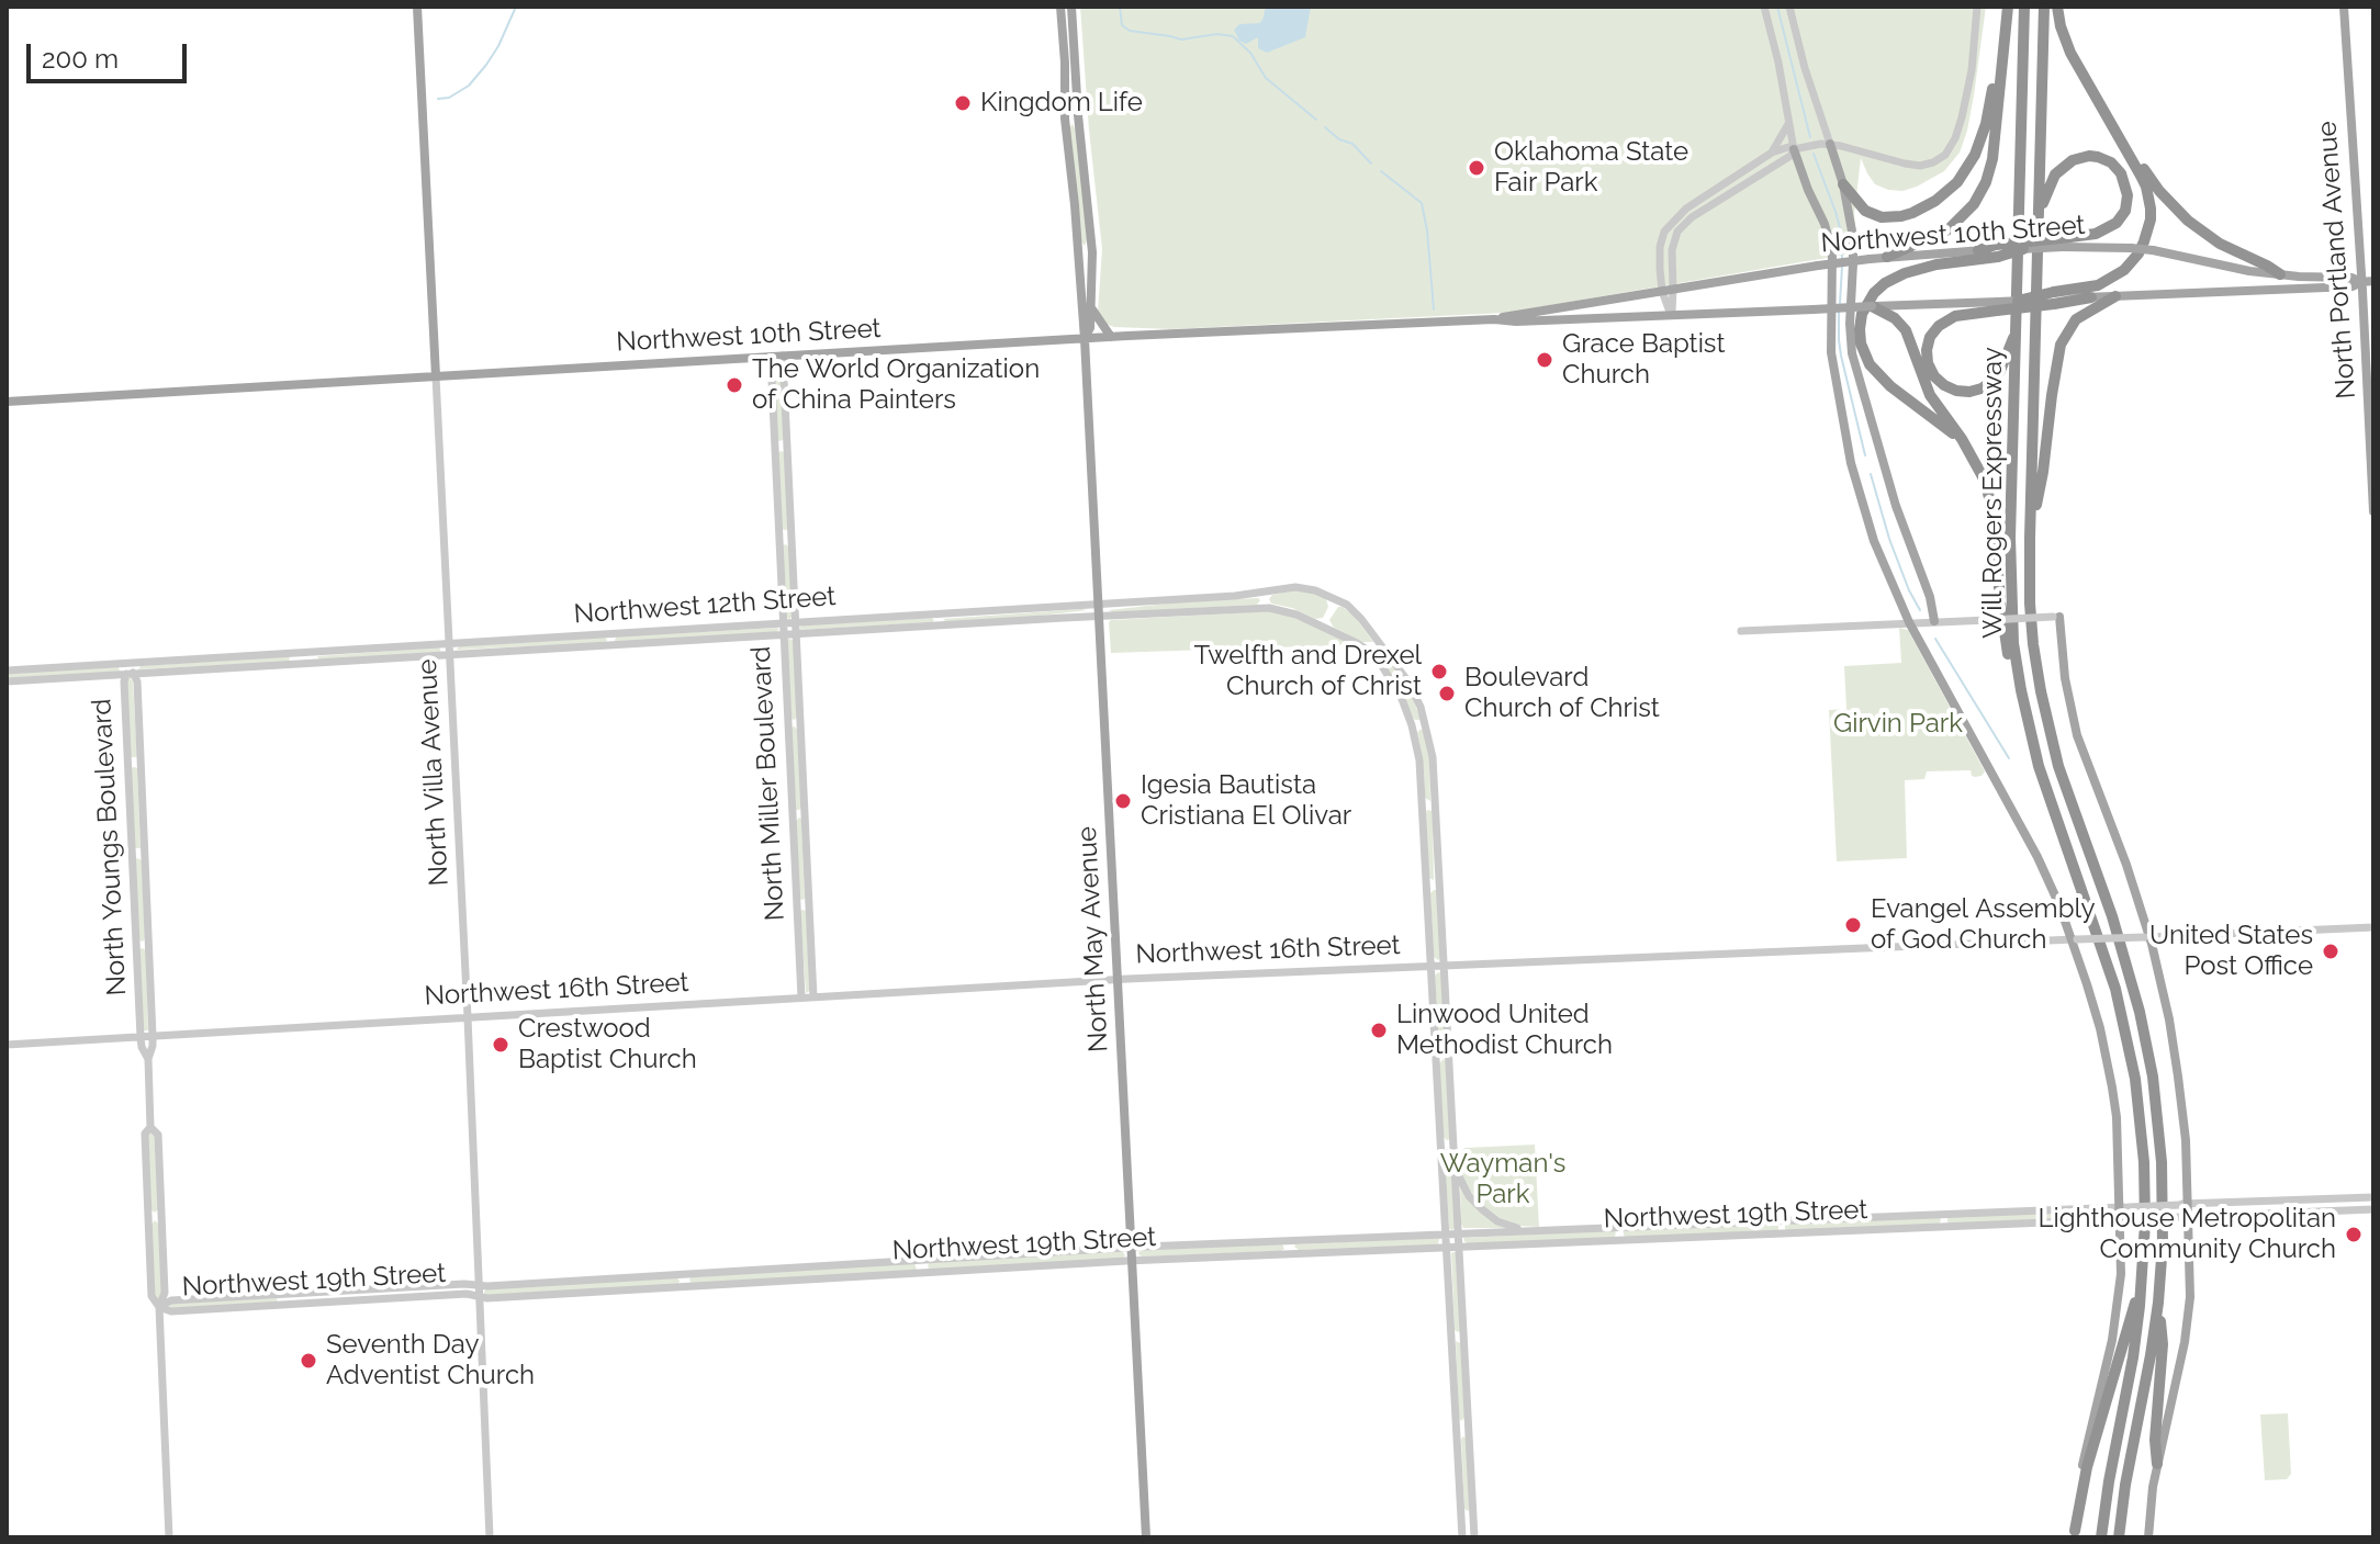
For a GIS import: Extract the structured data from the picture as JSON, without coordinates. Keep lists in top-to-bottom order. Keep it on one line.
{"streets":{"highway":["Will Rogers Expressway"],"main road":["Northwest 10th Street","North Portland Avenue","North Villa Avenue","North May Avenue"],"street":["Northwest 12th Street","North Miller Boulevard","North Youngs Boulevard","Northwest 16th Street","Northwest 19th Street"]},"crossings":[["Northwest 10th Street","North Portland Avenue"],["Northwest 10th Street","North Villa Avenue"],["Northwest 10th Street","North Miller Boulevard"],["Northwest 10th Street","North May Avenue"],["Northwest 12th Street","North Villa Avenue"],["Northwest 12th Street","North Miller Boulevard"],["Northwest 12th Street","North Youngs Boulevard"],["Northwest 12th Street","North May Avenue"],["Northwest 12th Street","Northwest 16th Street"],["Northwest 12th Street","Northwest 19th Street"],["North Villa Avenue","Northwest 16th Street"],["North Villa Avenue","Northwest 19th Street"],["North Miller Boulevard","Northwest 16th Street"],["North Youngs Boulevard","Northwest 16th Street"],["North Youngs Boulevard","Northwest 19th Street"],["North May Avenue","Northwest 16th Street"],["North May Avenue","Northwest 19th Street"]],"parks":["Girvin Park","Wayman's Park"],"places":["Kingdom Life","Oklahoma State Fair Park","Grace Baptist Church","The World Organization of China Painters","Twelfth and Drexel Church of Christ","Boulevard Church of Christ","Igesia Bautista Cristiana El Olivar","Evangel Assembly of God Church","United States Post Office","Linwood United Methodist Church","Crestwood Baptist Church","Lighthouse Metropolitan Community Church","Seventh Day Adventist Church"],"scale_bar":"200 m"}
